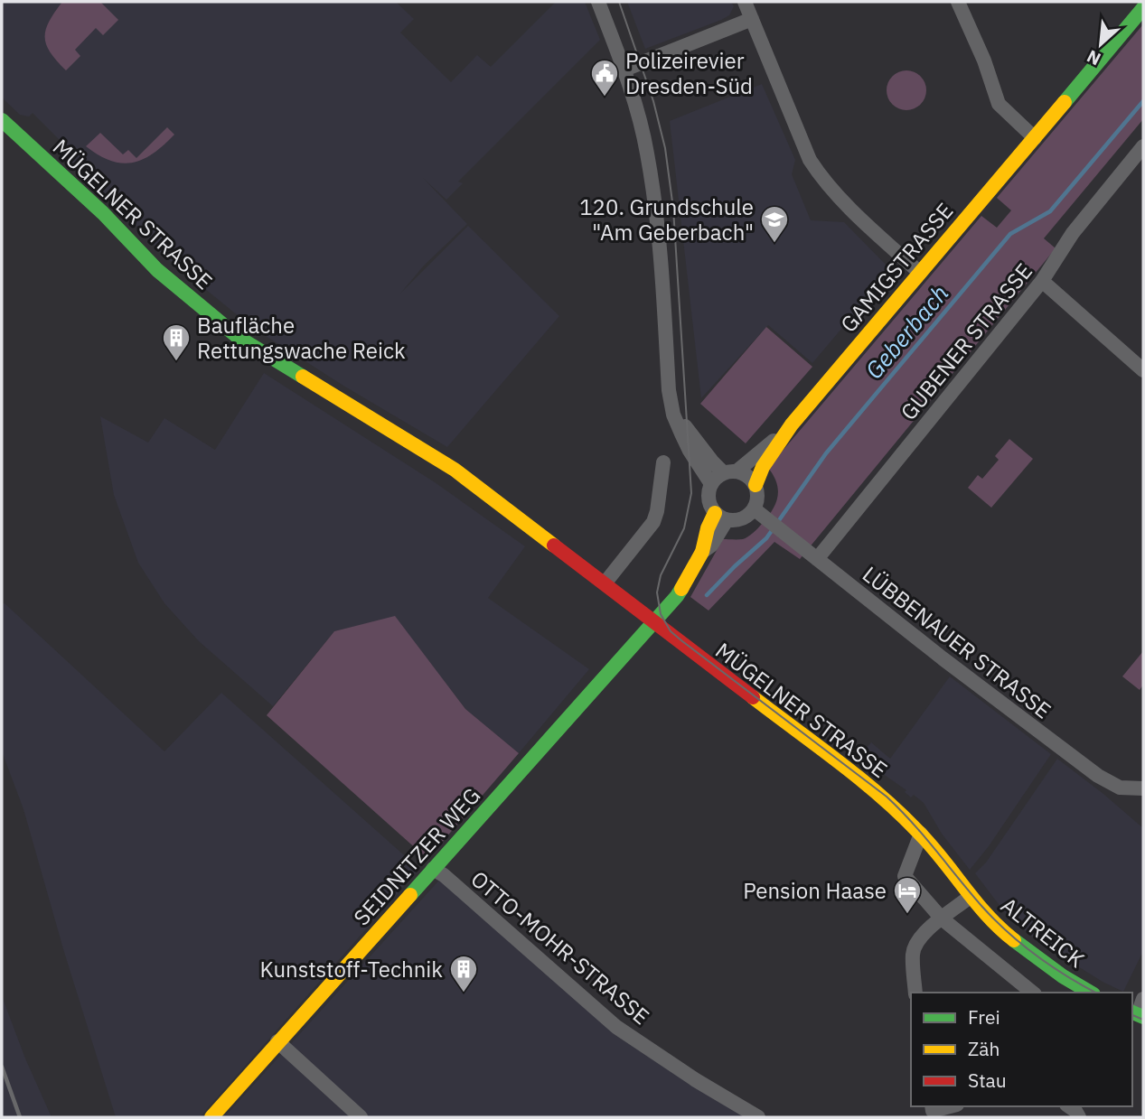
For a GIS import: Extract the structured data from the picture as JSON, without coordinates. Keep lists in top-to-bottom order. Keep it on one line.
{"streets":{"street":["MÜGELNER STRASSE","GAMIGSTRASSE","GUBENER STRASSE","LÜBBENAUER STRASSE","SEIDNITZER WEG","ALTREICK","OTTO-MOHR-STRASSE"]},"crossings":[["MÜGELNER STRASSE","SEIDNITZER WEG"],["MÜGELNER STRASSE","ALTREICK"],["GAMIGSTRASSE","LÜBBENAUER STRASSE"],["GUBENER STRASSE","LÜBBENAUER STRASSE"],["SEIDNITZER WEG","OTTO-MOHR-STRASSE"]],"water":["Geberbach"],"places":{"public building":["Polizeirevier Dresden-Süd"],"school or university":["120. Grundschule \"Am Geberbach\""],"building":["Baufläche Rettungswache Reick","Kunststoff-Technik"],"hotel":["Pension Haase"]},"legend":["Frei","Zäh","Stau"],"north":"bottom left"}
